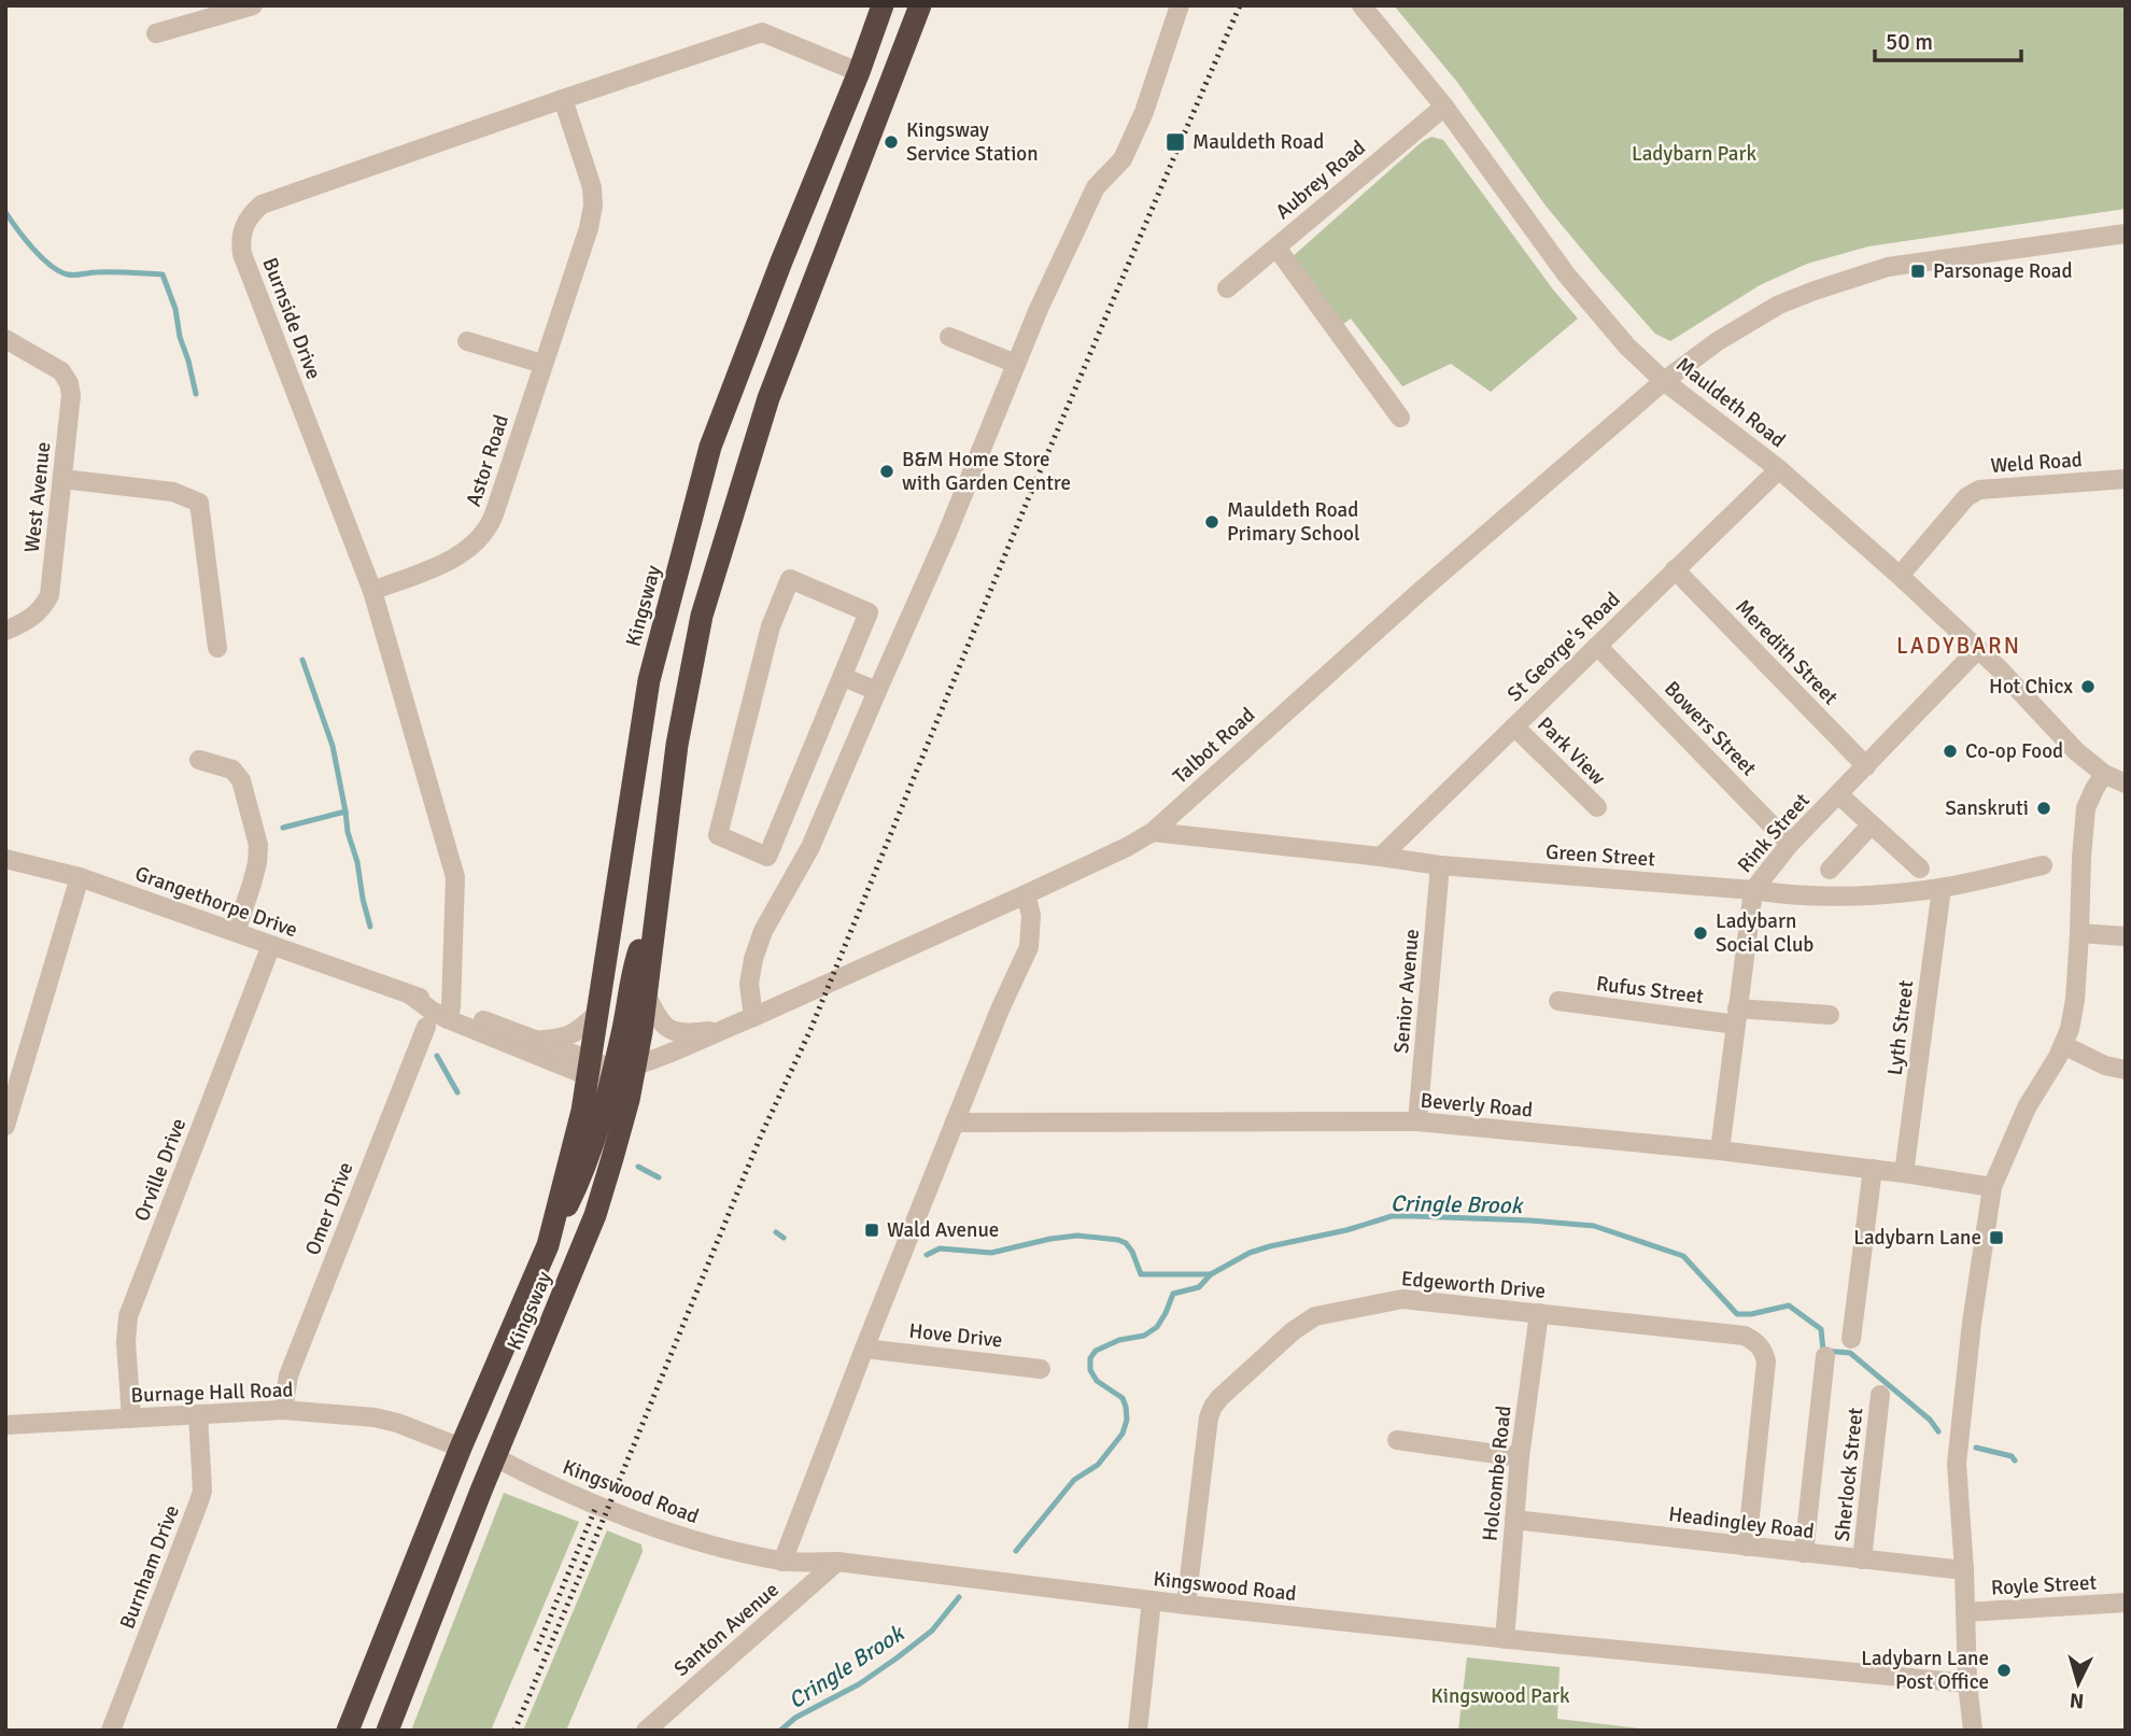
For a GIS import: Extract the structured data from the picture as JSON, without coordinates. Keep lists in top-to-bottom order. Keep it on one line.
{"streets":{"highway":["Kingsway"],"street":["Aubrey Road","Burnside Drive","Mauldeth Road","Astor Road","Weld Road","West Avenue","St George's Road","Meredith Street","Bowers Street","Talbot Road","Park View","Rink Street","Green Street","Grangethorpe Drive","Rufus Street","Senior Avenue","Lyth Street","Beverly Road","Orville Drive","Omer Drive","Edgeworth Drive","Hove Drive","Burnage Hall Road","Holcombe Road","Sherlock Street","Kingswood Road","Headingley Road","Burnham Drive","Royle Street","Santon Avenue"]},"crossings":[["Aubrey Road","Mauldeth Road"],["Burnside Drive","Astor Road"],["Burnside Drive","Kingsway"],["Burnside Drive","Grangethorpe Drive"],["Mauldeth Road","Weld Road"],["Mauldeth Road","St George's Road"],["Mauldeth Road","Talbot Road"],["Mauldeth Road","Rink Street"],["Kingsway","Talbot Road"],["Kingsway","Grangethorpe Drive"],["Kingsway","Burnage Hall Road"],["Kingsway","Kingswood Road"],["St George's Road","Meredith Street"],["St George's Road","Bowers Street"],["St George's Road","Park View"],["St George's Road","Green Street"],["Meredith Street","Rink Street"],["Bowers Street","Rink Street"],["Talbot Road","Green Street"],["Talbot Road","Grangethorpe Drive"],["Rink Street","Green Street"],["Rink Street","Rufus Street"],["Rink Street","Beverly Road"],["Green Street","Senior Avenue"],["Green Street","Lyth Street"],["Grangethorpe Drive","Orville Drive"],["Senior Avenue","Beverly Road"],["Lyth Street","Beverly Road"],["Orville Drive","Burnage Hall Road"],["Omer Drive","Burnage Hall Road"],["Edgeworth Drive","Holcombe Road"],["Edgeworth Drive","Kingswood Road"],["Edgeworth Drive","Headingley Road"],["Burnage Hall Road","Burnham Drive"],["Holcombe Road","Kingswood Road"],["Holcombe Road","Headingley Road"],["Sherlock Street","Headingley Road"],["Kingswood Road","Santon Avenue"]],"districts":["LADYBARN"],"water":["Cringle Brook"],"parks":["Ladybarn Park","Kingswood Park"],"places":{"other":["Kingsway Service Station","B&M Home Store with Garden Centre","Mauldeth Road Primary School","Hot Chicx","Co-op Food","Sanskruti","Ladybarn Social Club","Ladybarn Lane Post Office"],"transit":["Mauldeth Road","Parsonage Road","Wald Avenue","Ladybarn Lane"]},"scale_bar":"50 m","north":"bottom"}
